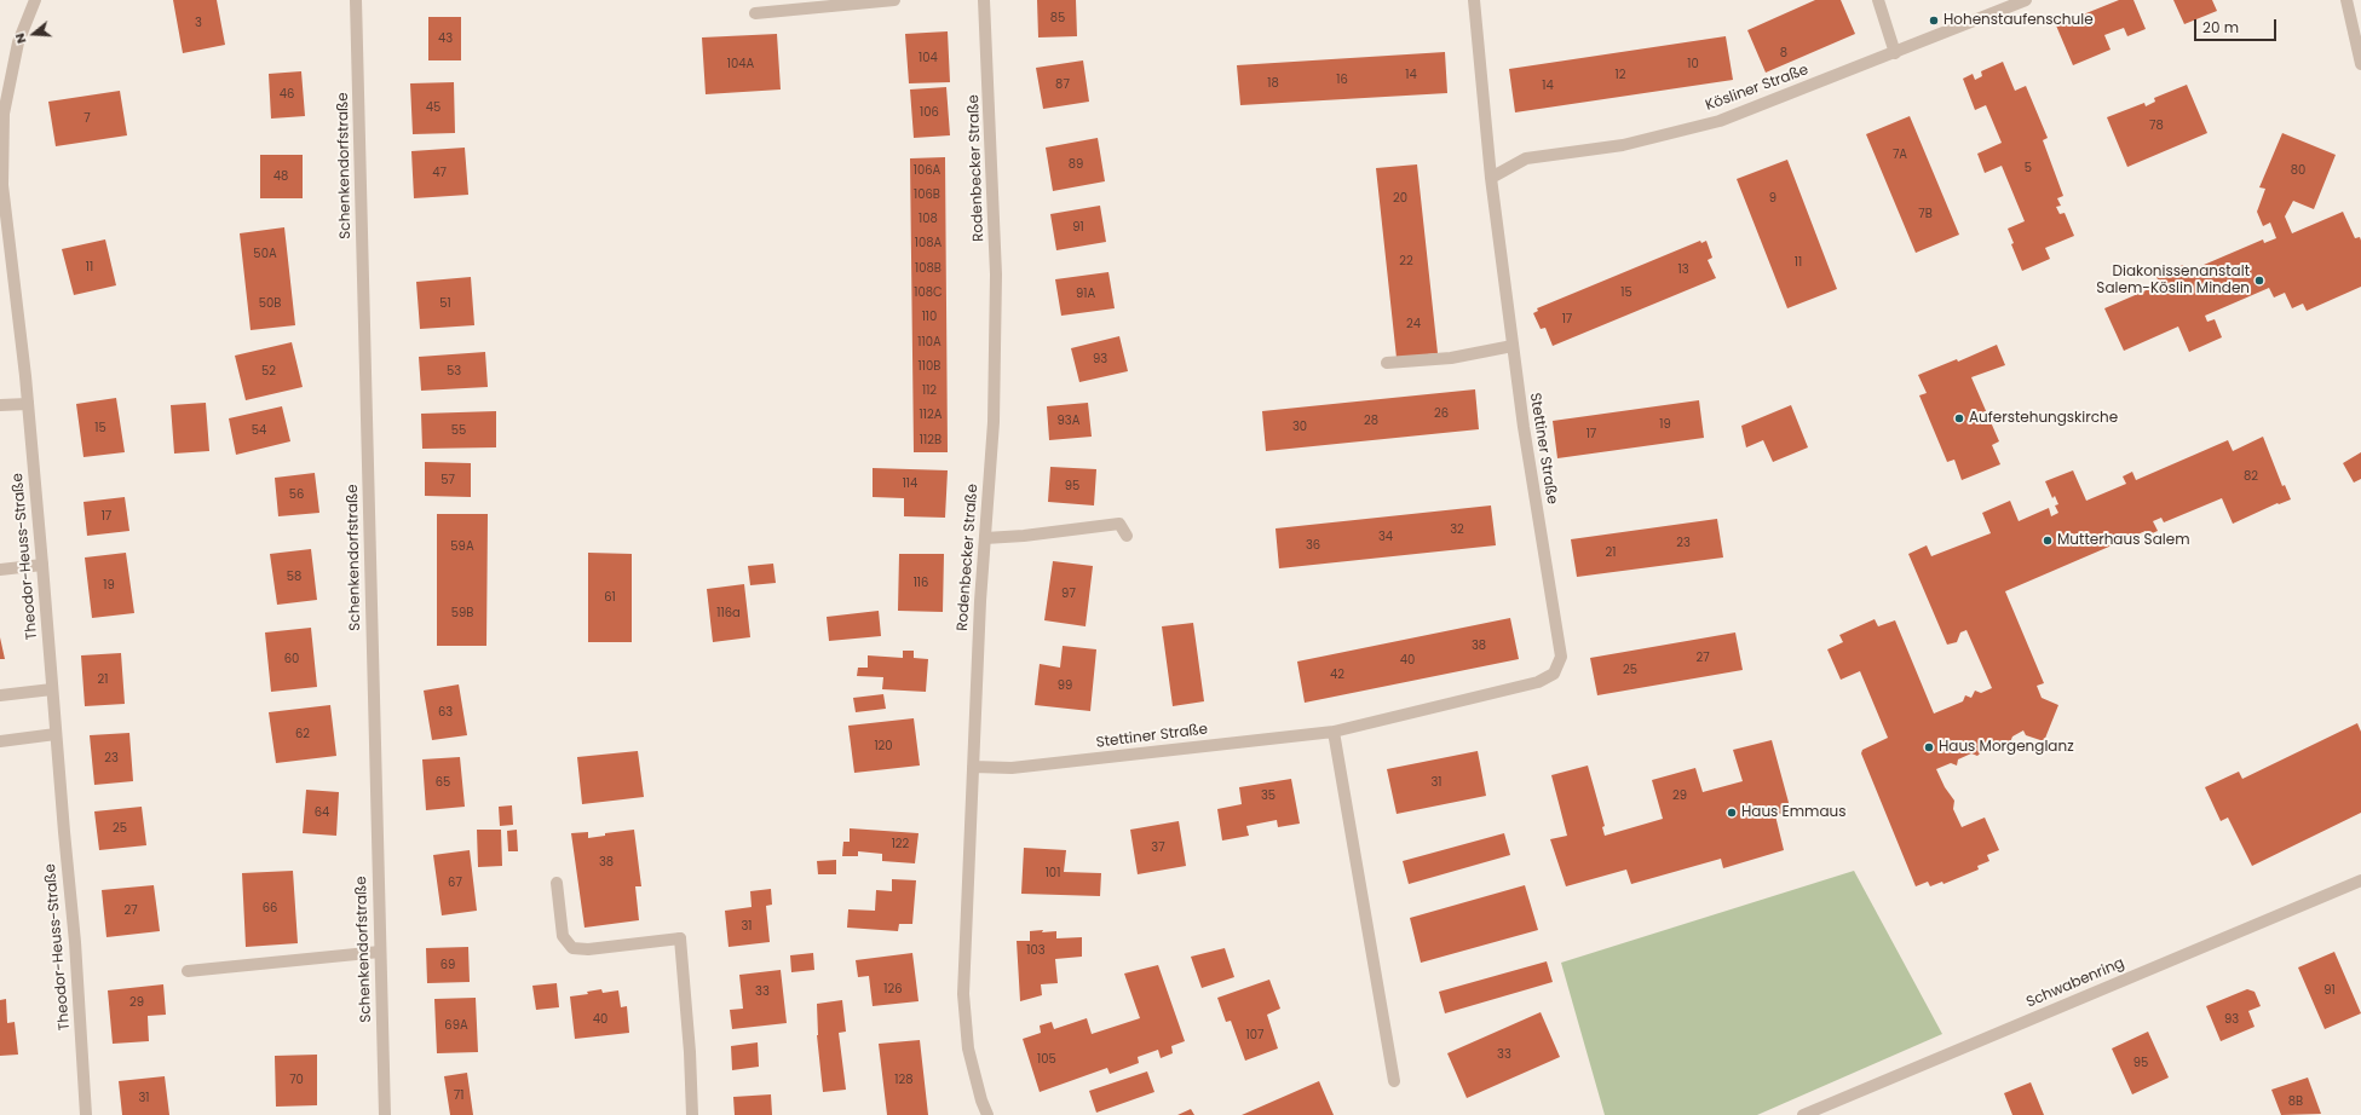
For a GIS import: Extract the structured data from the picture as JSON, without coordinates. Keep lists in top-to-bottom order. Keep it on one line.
{"streets":{"street":["Kösliner Straße","Schenkendorfstraße","Rodenbecker Straße","Stettiner Straße","Theodor-Heuss-Straße","Schwabenring"]},"crossings":[["Kösliner Straße","Stettiner Straße"],["Rodenbecker Straße","Stettiner Straße"]],"places":["Hohenstaufenschule","Diakonissenanstalt Salem-Köslin Minden","Auferstehungskirche","Mutterhaus Salem","Haus Morgenglanz","Haus Emmaus"],"house_numbers":["85","3","43","8","104","104A","10","14","12","16","18","87","14","46","45","106","7","78","7A","89","5","106A","80","47","48","106B","20","9","7B","108","91","108A","50A","22","11","11","108B","13","108C","15","91A","50B","51","110","17","24","110A","93","110B","52","53","112","26","112A","93A","28","19","30","15","54","55","17","112B","82","57","114","95","56","17","32","34","23","36","59A","21","58","116","19","97","61","59B","116a","38","27","60","40","25","42","21","99","63","62","120","23","65","31","35","29","64","25","122","37","38","101","67","66","27","31","103","69","126","91","33","29","40","93","69A","107","33","105","95","70","128","71","31","8B"],"scale_bar":"20 m","north":"left"}
